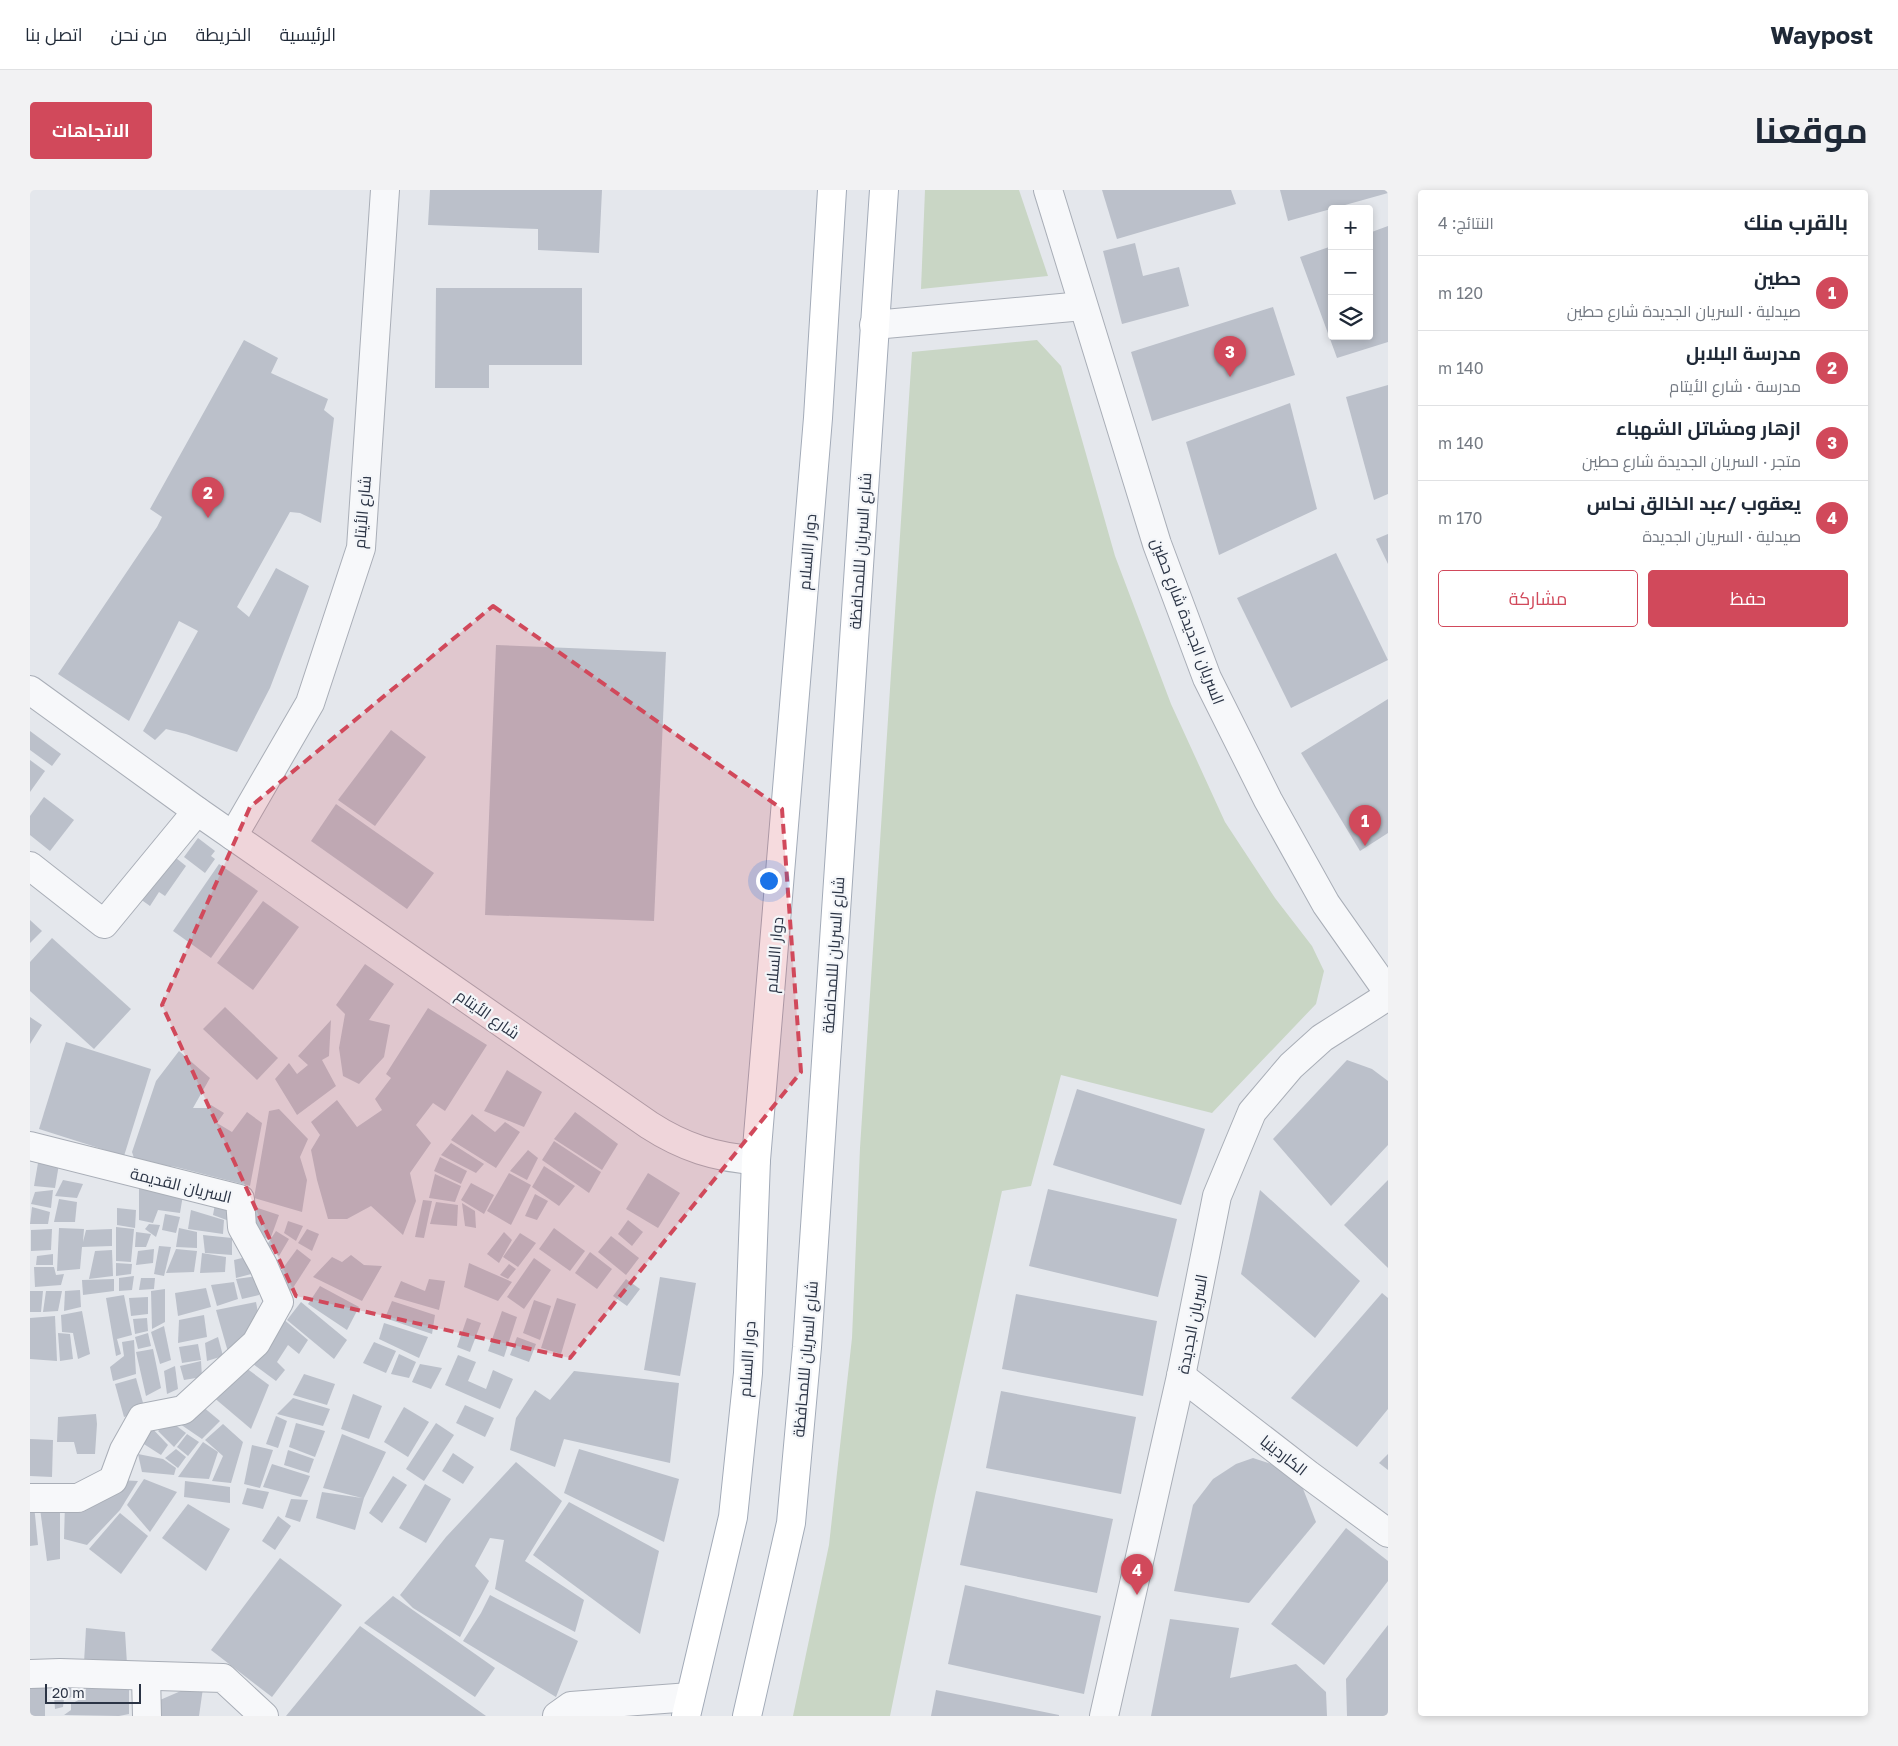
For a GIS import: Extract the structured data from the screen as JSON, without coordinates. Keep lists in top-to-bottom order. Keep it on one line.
{"streets":{"main road":["شارع السريان لللمحافظة","دوار االسلام"],"street":["شارع الأيتام","السريان الجديدة شارع حطين","السريان القديمة","السريان الجديدة","الكاردينيا"]},"crossings":[["شارع الأيتام","دوار االسلام"],["السريان الجديدة","الكاردينيا"]],"scale_bar":"20 m","page":{"header":"Waypost","nav":["الرئيسية","الخريطة","من نحن","اتصل بنا"],"title":"موقعنا","buttons":["الاتجاهات",["حفظ","مشاركة"]],"heading":["بالقرب منك","النتائج: 4"],"map_buttons":["+","−"],"list":[{"mark":"1","name":"حطين","note":"صيدلية · السريان الجديدة شارع حطين","value":"120 m"},{"mark":"2","name":"مدرسة البلابل","note":"مدرسة · شارع الأيتام","value":"140 m"},{"mark":"3","name":"ازهار ومشاتل الشهباء","note":"متجر · السريان الجديدة شارع حطين","value":"140 m"},{"mark":"4","name":"يعقوب /عبد الخالق نحاس","note":"صيدلية · السريان الجديدة","value":"170 m"}],"pins":["3","2","1","4"],"scale":"20 m"}}
